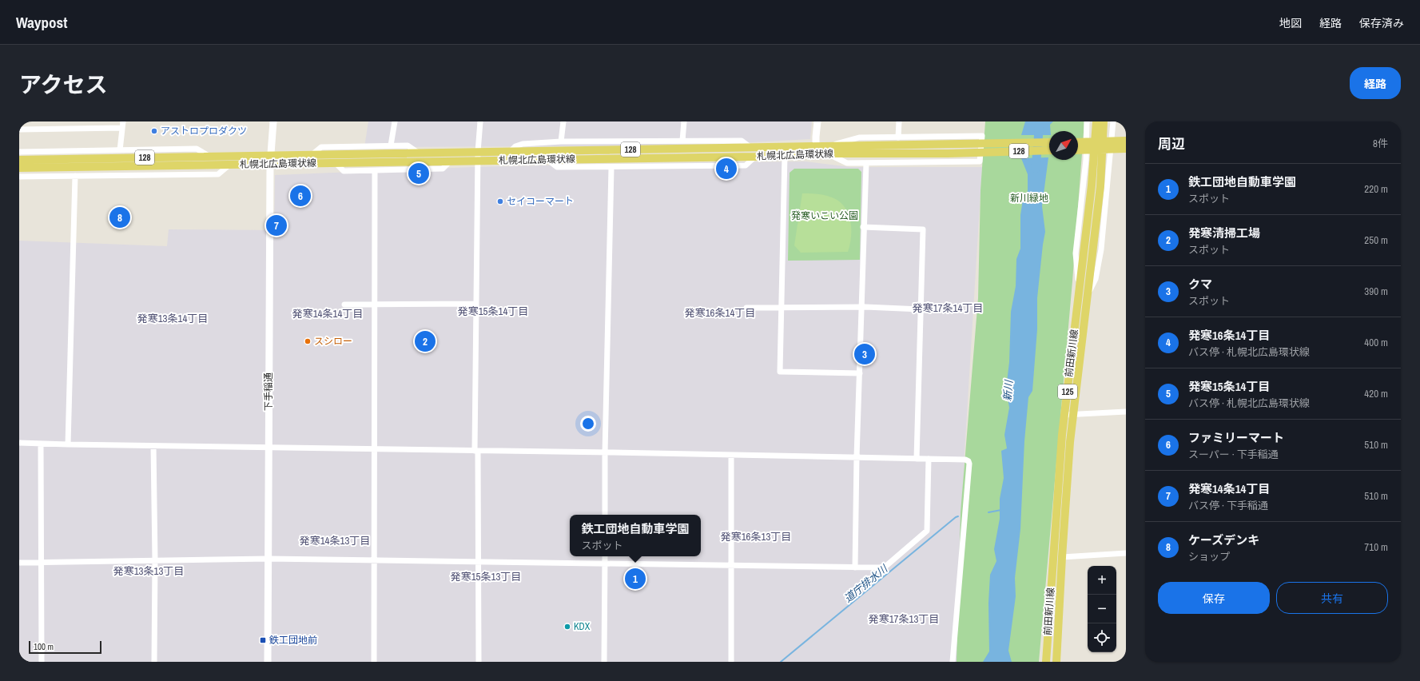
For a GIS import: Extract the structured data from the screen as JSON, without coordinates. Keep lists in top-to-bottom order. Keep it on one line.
{"streets":{"main road":["128","札幌北広島環状線","前田新川線","下手稲通","125"]},"crossings":[["札幌北広島環状線","下手稲通"]],"districts":["発寒17条14丁目","発寒15条14丁目","発寒16条14丁目","発寒14条14丁目","発寒13条14丁目","発寒16条13丁目","発寒14条13丁目","発寒13条13丁目","発寒15条13丁目","発寒17条13丁目"],"water":["新川","道庁排水川"],"parks":["新川緑地","発寒いこい公園"],"places":{"other":["アストロプロダクツ","セイコーマート","スシロー","KDX"],"transit":["鉄工団地前"]},"scale_bar":"100 m","north":"top right","page":{"header":"Waypost","nav":["地図","経路","保存済み"],"title":"アクセス","buttons":["経路",["保存","共有"]],"heading":["周辺","8件"],"pins":["4","5","6","8","7","2","3","1"],"list":[{"mark":"1","name":"鉄工団地自動車学園","note":"スポット","value":"220 m"},{"mark":"2","name":"発寒清掃工場","note":"スポット","value":"250 m"},{"mark":"3","name":"クマ","note":"スポット","value":"390 m"},{"mark":"4","name":"発寒16条14丁目","note":"バス停 · 札幌北広島環状線","value":"400 m"},{"mark":"5","name":"発寒15条14丁目","note":"バス停 · 札幌北広島環状線","value":"420 m"},{"mark":"6","name":"ファミリーマート","note":"スーパー · 下手稲通","value":"510 m"},{"mark":"7","name":"発寒14条14丁目","note":"バス停 · 下手稲通","value":"510 m"},{"mark":"8","name":"ケーズデンキ","note":"ショップ","value":"710 m"}],"popup":["鉄工団地自動車学園","スポット"],"map_buttons":["+","−"],"scale":"100 m"}}
